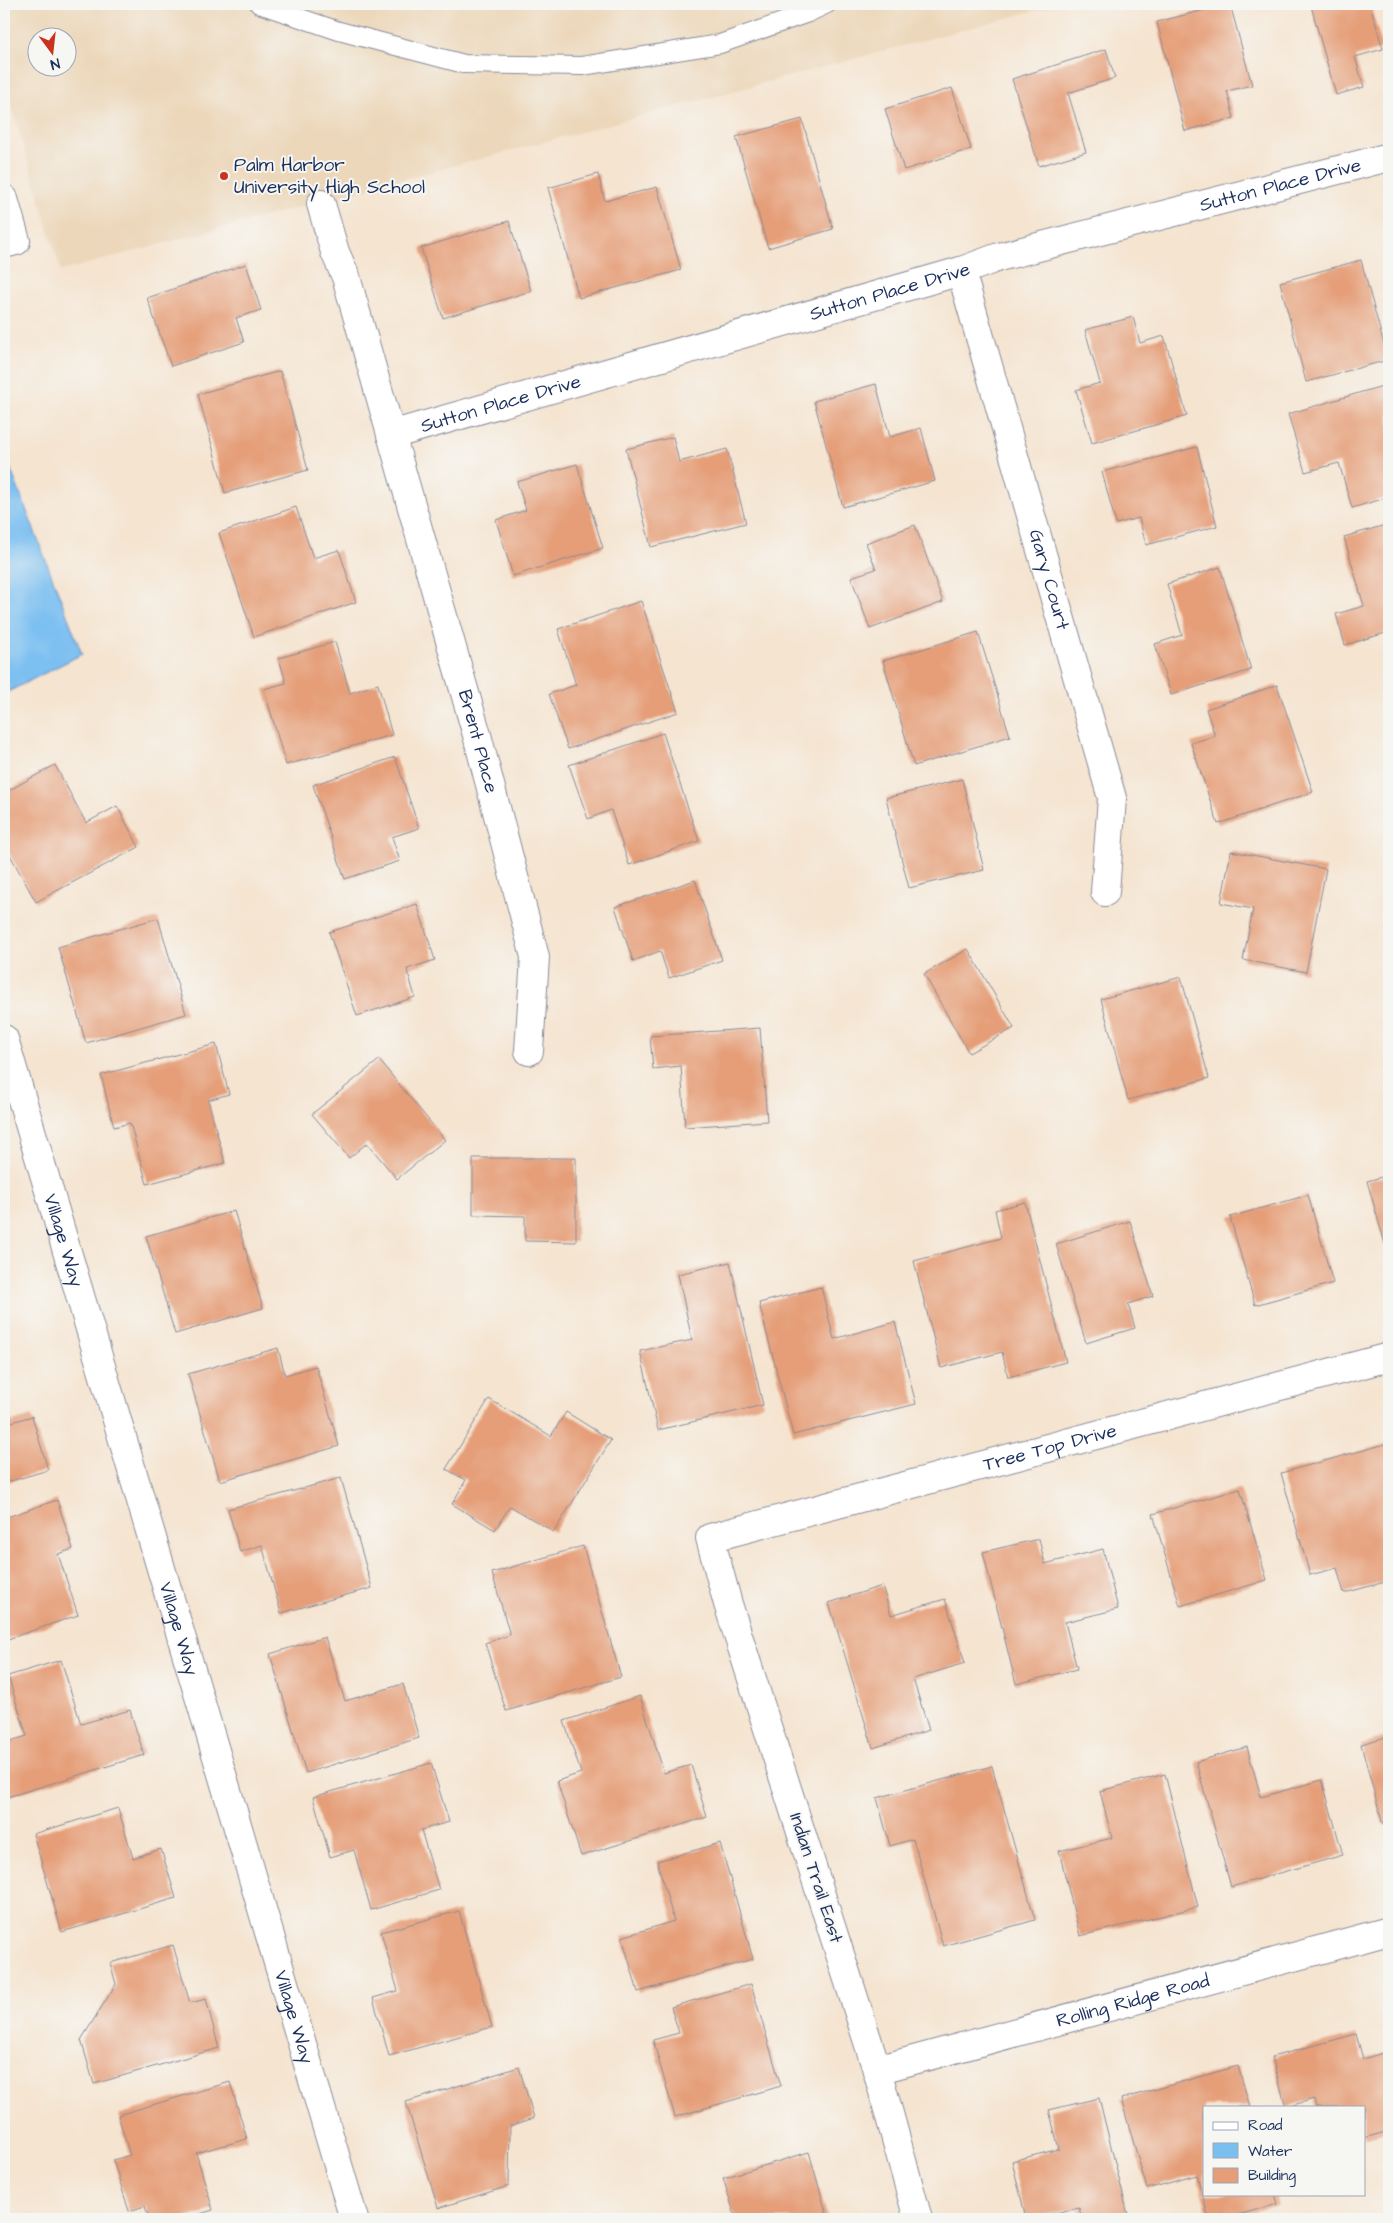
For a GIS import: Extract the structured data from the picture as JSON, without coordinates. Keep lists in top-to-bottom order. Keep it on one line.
{"streets":{"street":["Sutton Place Drive","Gary Court","Brent Place","Village Way","Tree Top Drive","Indian Trail East","Rolling Ridge Road"]},"crossings":[["Sutton Place Drive","Gary Court"],["Sutton Place Drive","Brent Place"],["Tree Top Drive","Indian Trail East"],["Indian Trail East","Rolling Ridge Road"]],"places":["Palm Harbor University High School"],"legend":["Road","Water","Building"],"north":"bottom"}
